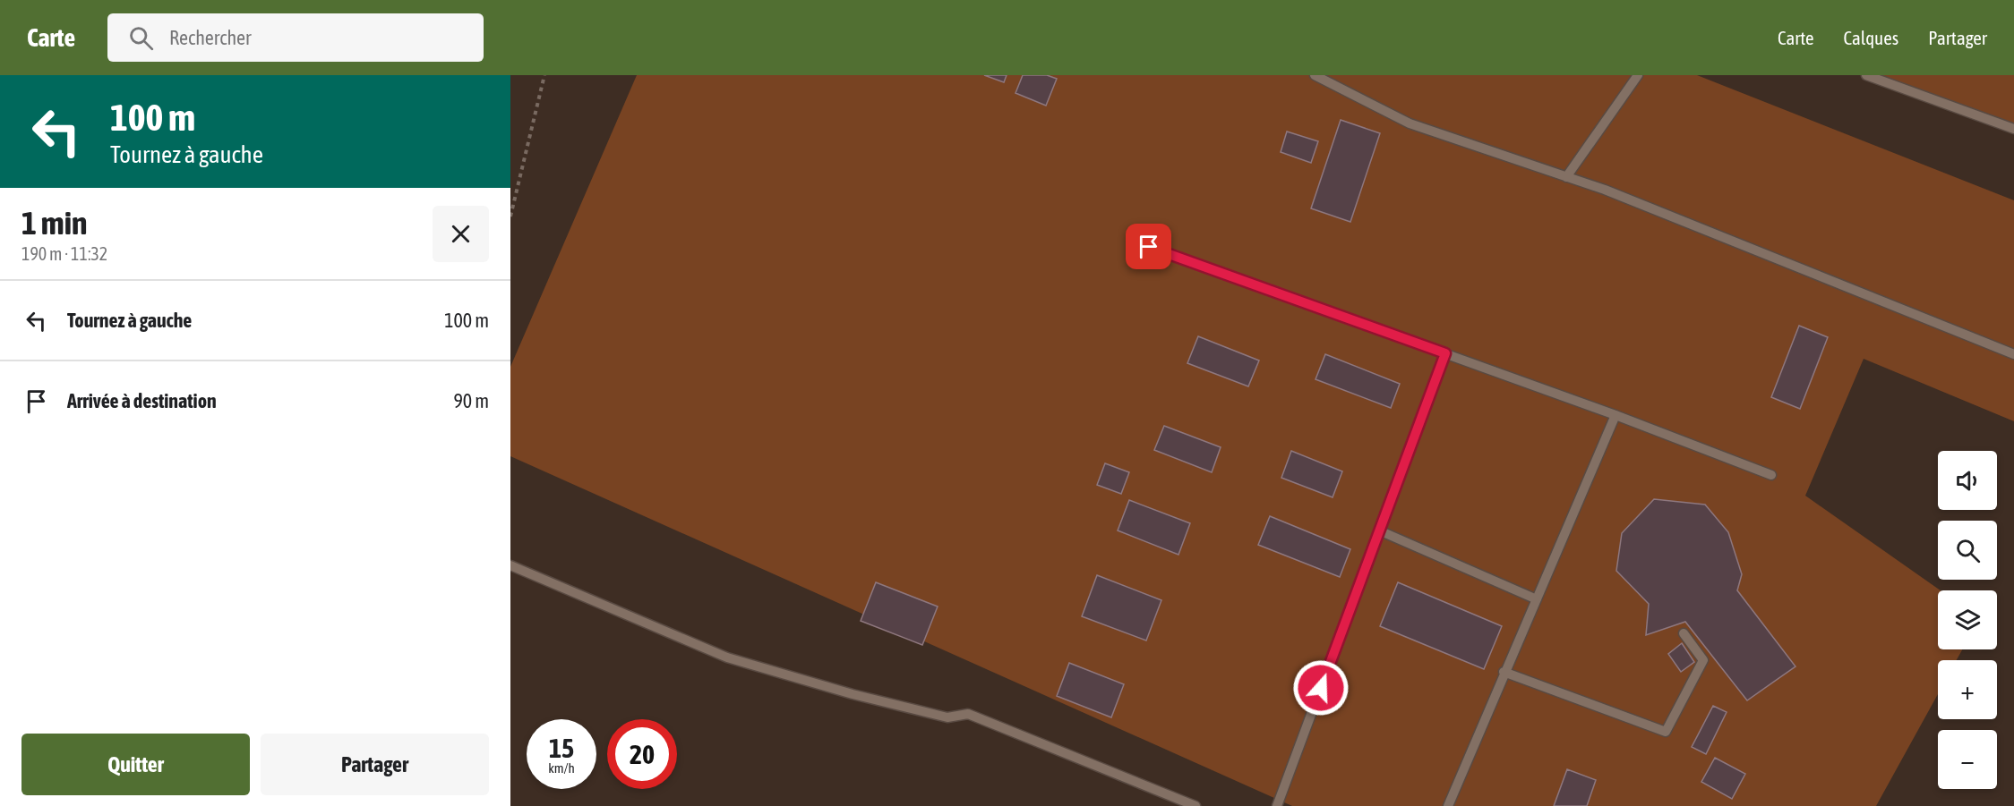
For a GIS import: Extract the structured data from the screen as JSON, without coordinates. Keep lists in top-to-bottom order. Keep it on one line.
{"page":{"header":"Carte","search":"Rechercher","nav":["Carte","Calques","Partager"],"turn":["100 m","Tournez à gauche"],"heading":["1 min","190 m · 11:32"],"list":[{"name":"Tournez à gauche","value":"100 m"},{"name":"Arrivée à destination","value":"90 m"}],"map_buttons":["+","−"],"speed":"15 km/h","limit":"20","buttons":["Quitter","Partager"]}}
